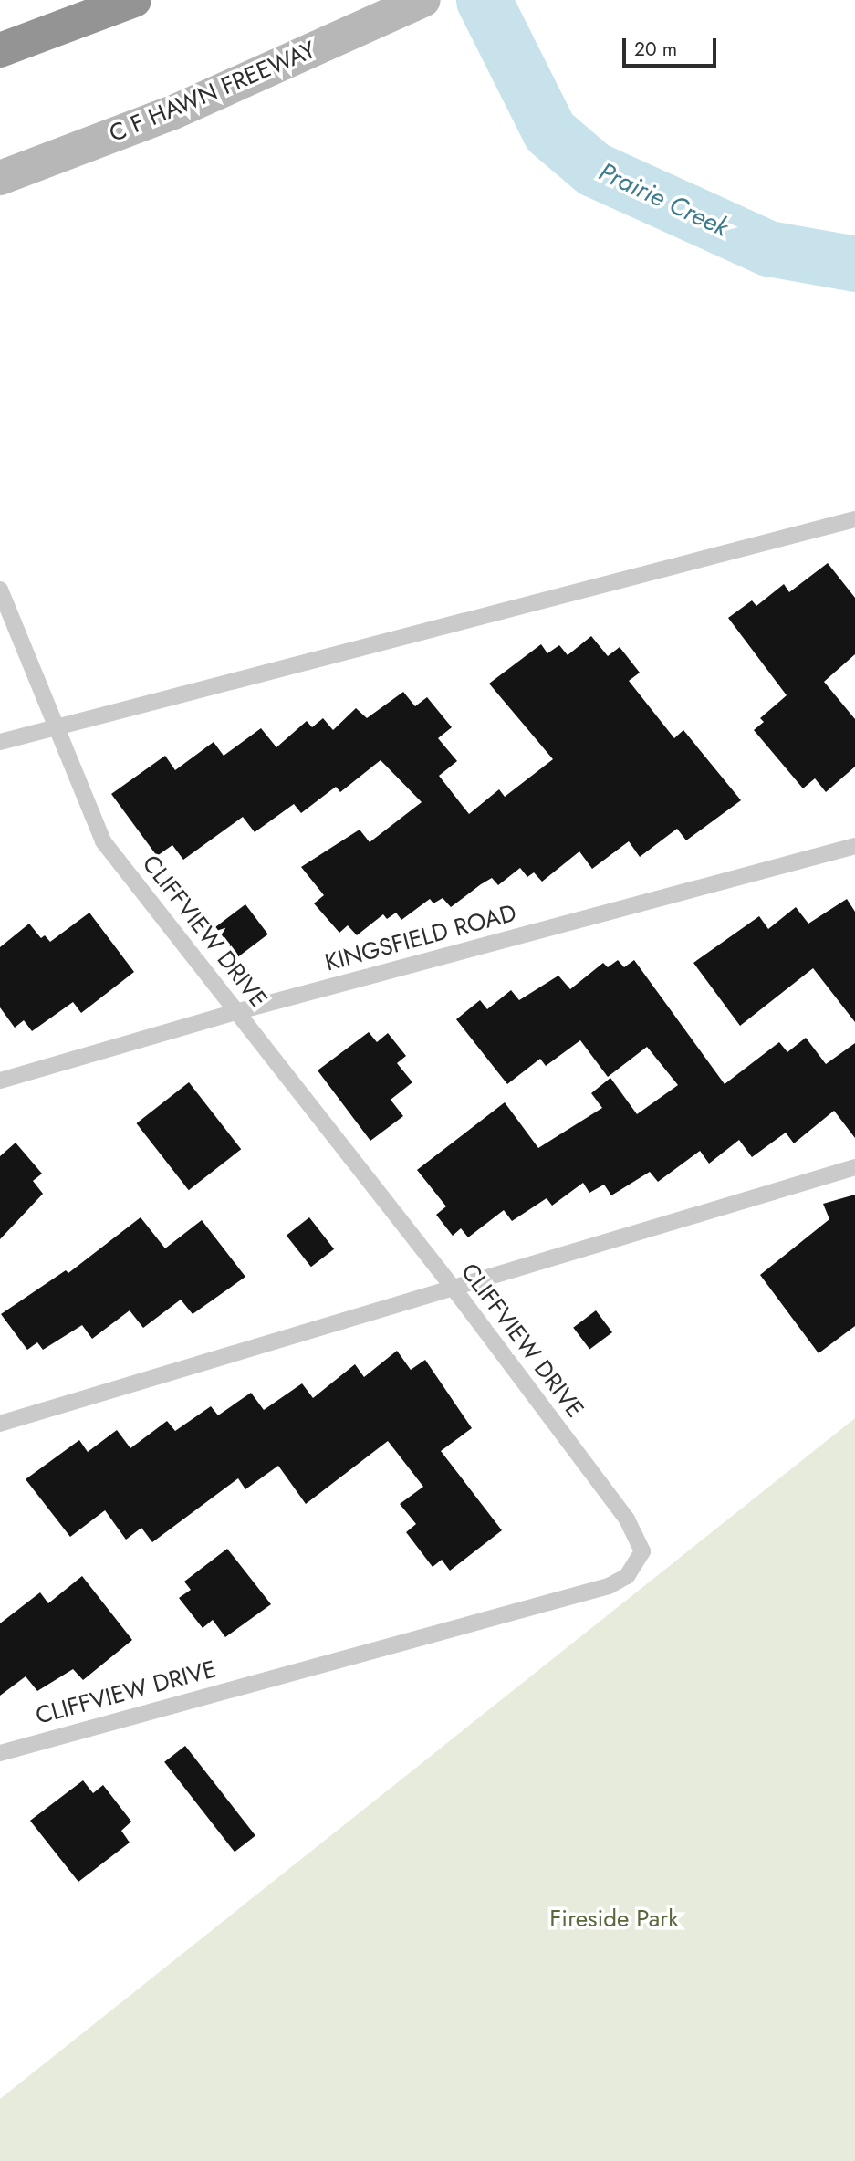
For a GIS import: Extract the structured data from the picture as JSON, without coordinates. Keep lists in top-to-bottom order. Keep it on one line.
{"streets":{"main road":["C F HAWN FREEWAY"],"lane":["CLIFFVIEW DRIVE","KINGSFIELD ROAD"]},"crossings":[["CLIFFVIEW DRIVE","KINGSFIELD ROAD"]],"water":["Prairie Creek"],"parks":["Fireside Park"],"scale_bar":"20 m"}
